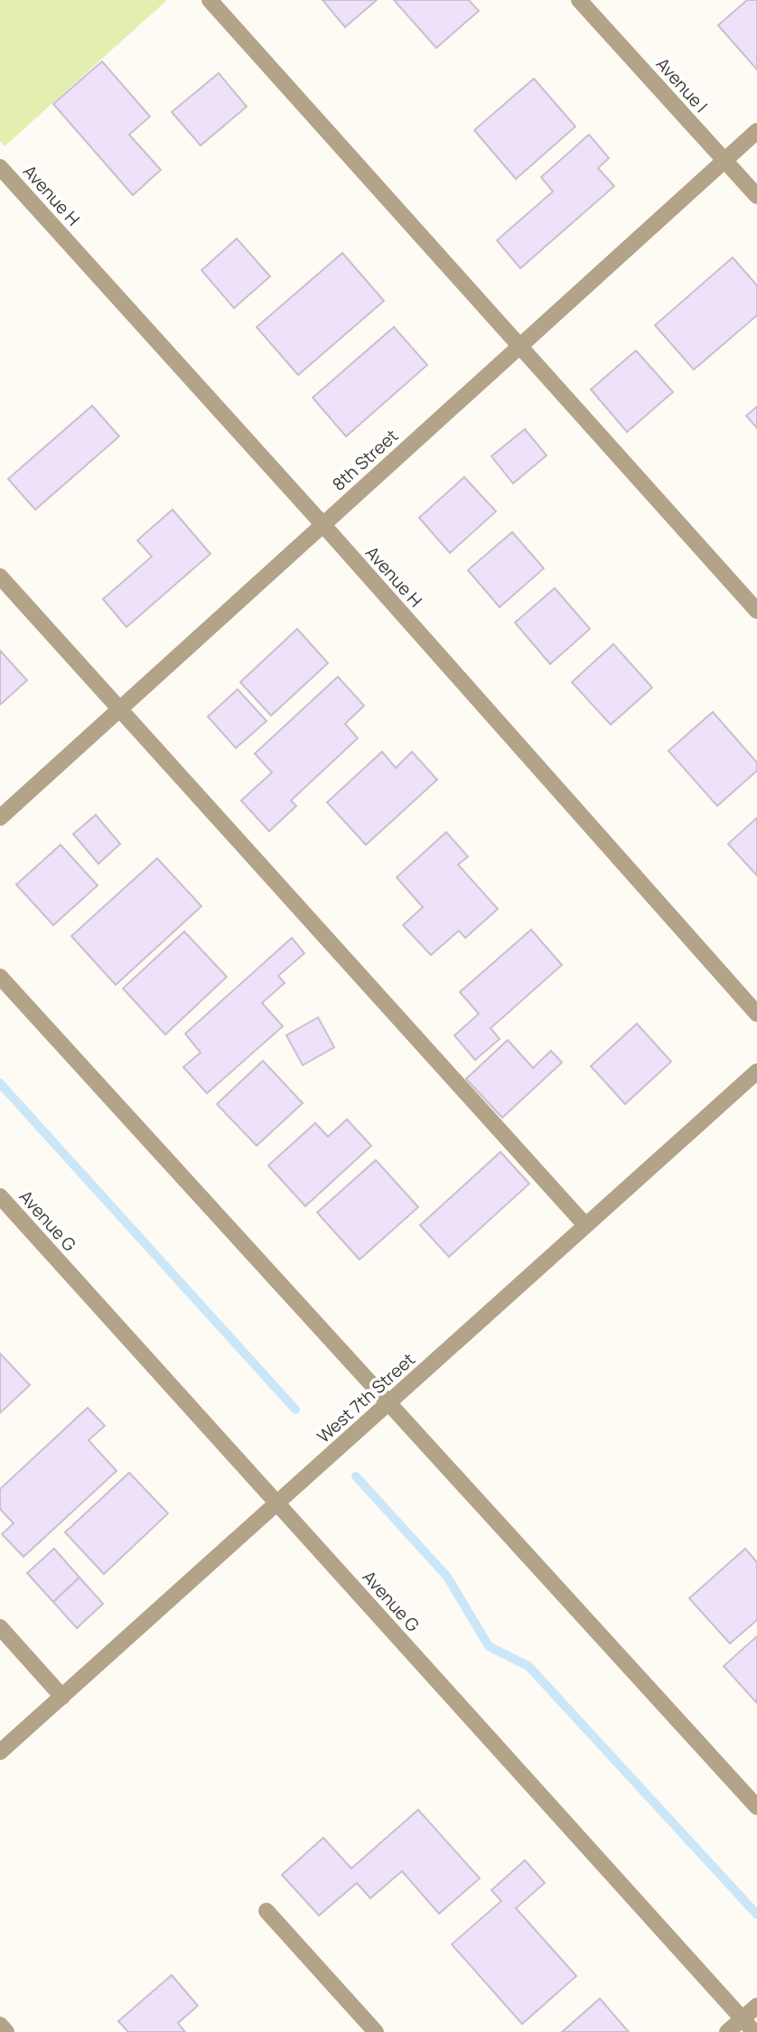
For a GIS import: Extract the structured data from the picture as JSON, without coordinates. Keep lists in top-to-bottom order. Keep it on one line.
{"streets":{"street":["Avenue I","Avenue H","8th Street","Avenue G","West 7th Street"]},"crossings":[["Avenue I","8th Street"],["Avenue H","8th Street"],["Avenue G","West 7th Street"]]}
